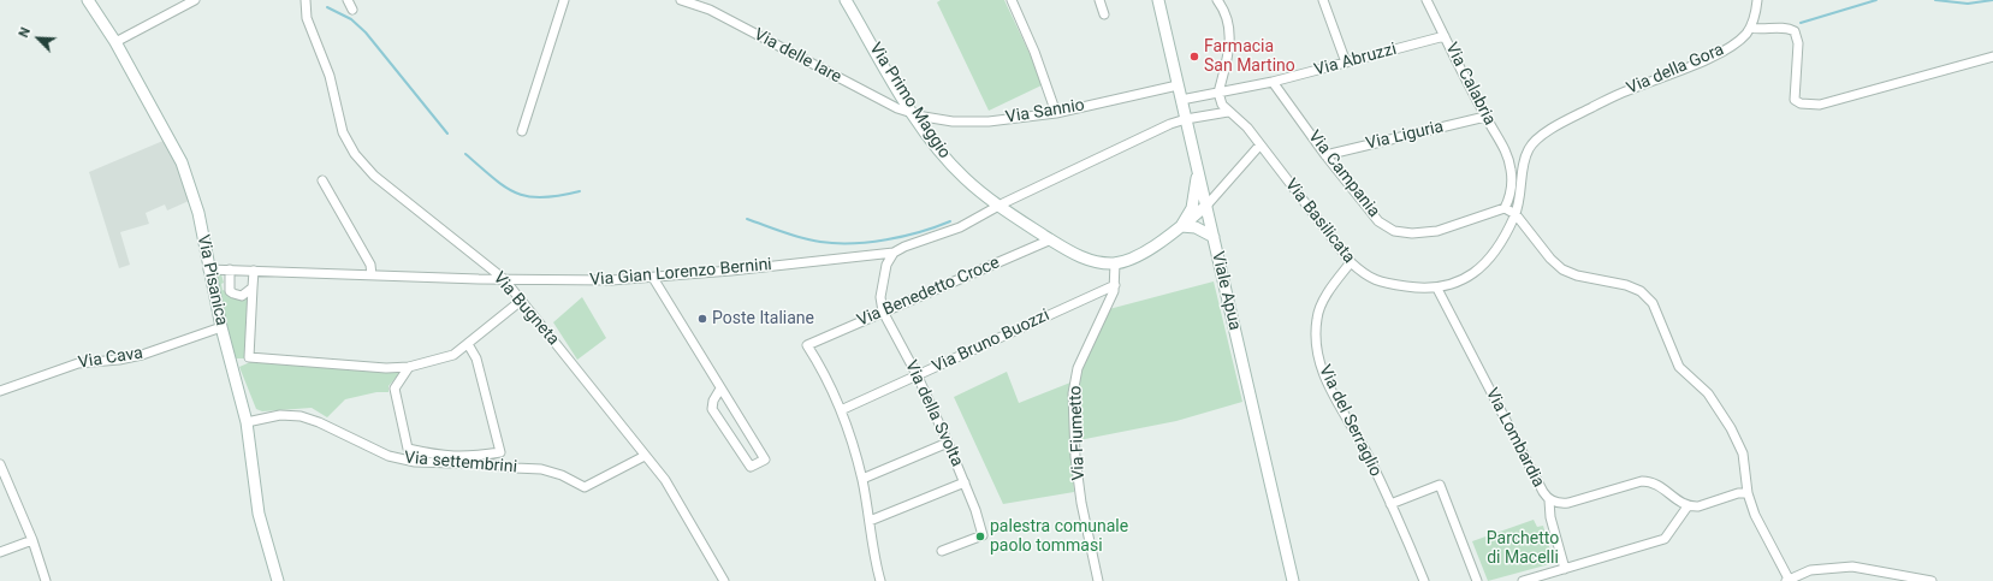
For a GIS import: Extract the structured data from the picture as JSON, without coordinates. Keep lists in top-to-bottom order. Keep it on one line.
{"streets":{"street":["Via delle Iare","Via Abruzzi","Via della Gora","Via Calabria","Via Primo Maggio","Via Sannio","Via Liguria","Via Campania","Via Basilicata","Via Gian Lorenzo Bernini","Via Pisanica","Viale Apua","Via Benedetto Croce","Via Bugneta","Via Bruno Buozzi","Via Cava","Via della Svolta","Via del Serraglio","Via Fiumetto","Via Lombardia","Via settembrini"]},"crossings":[["Via delle Iare","Via Primo Maggio"],["Via delle Iare","Via Sannio"],["Via Abruzzi","Via Calabria"],["Via Abruzzi","Via Campania"],["Via Abruzzi","Via Basilicata"],["Via Abruzzi","Viale Apua"],["Via della Gora","Via Basilicata"],["Via Calabria","Via Liguria"],["Via Calabria","Via Campania"],["Via Primo Maggio","Via Sannio"],["Via Primo Maggio","Viale Apua"],["Via Primo Maggio","Via Benedetto Croce"],["Via Primo Maggio","Via Fiumetto"],["Via Sannio","Viale Apua"],["Via Liguria","Via Campania"],["Via Basilicata","Via del Serraglio"],["Via Basilicata","Via Lombardia"],["Via Gian Lorenzo Bernini","Via Pisanica"],["Via Gian Lorenzo Bernini","Via Bugneta"],["Via Gian Lorenzo Bernini","Via della Svolta"],["Via Pisanica","Via Cava"],["Via Pisanica","Via settembrini"],["Via Benedetto Croce","Via Bruno Buozzi"],["Via Benedetto Croce","Via della Svolta"],["Via Bugneta","Via settembrini"],["Via Bruno Buozzi","Via della Svolta"],["Via Bruno Buozzi","Via Fiumetto"]],"parks":["Parchetto di Macelli"],"places":["Farmacia San Martino","Poste Italiane","palestra comunale paolo tommasi"],"north":"top left"}
